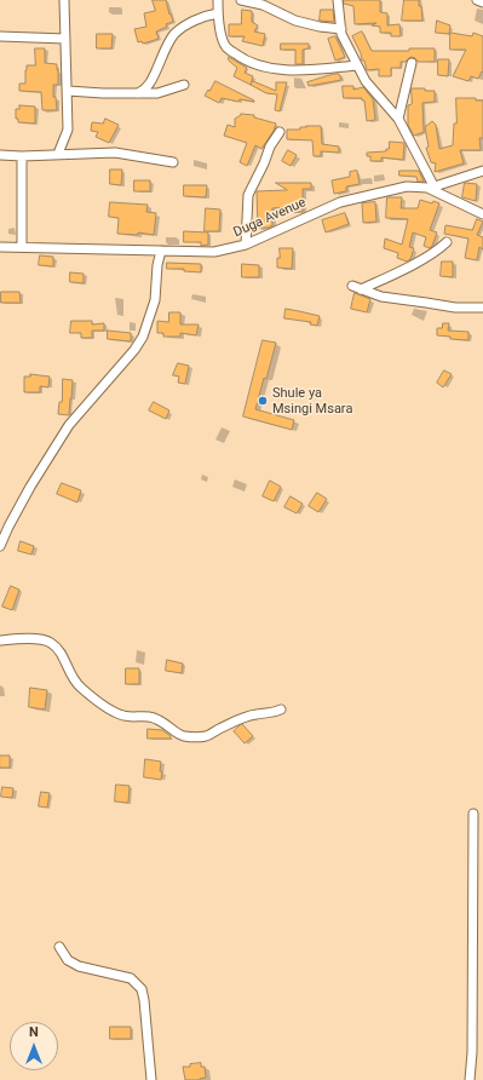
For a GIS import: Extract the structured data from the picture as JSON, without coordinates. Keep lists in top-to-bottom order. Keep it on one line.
{"streets":{"street":["Duga Avenue"]},"places":["Shule ya Msingi Msara"],"north":"top"}
